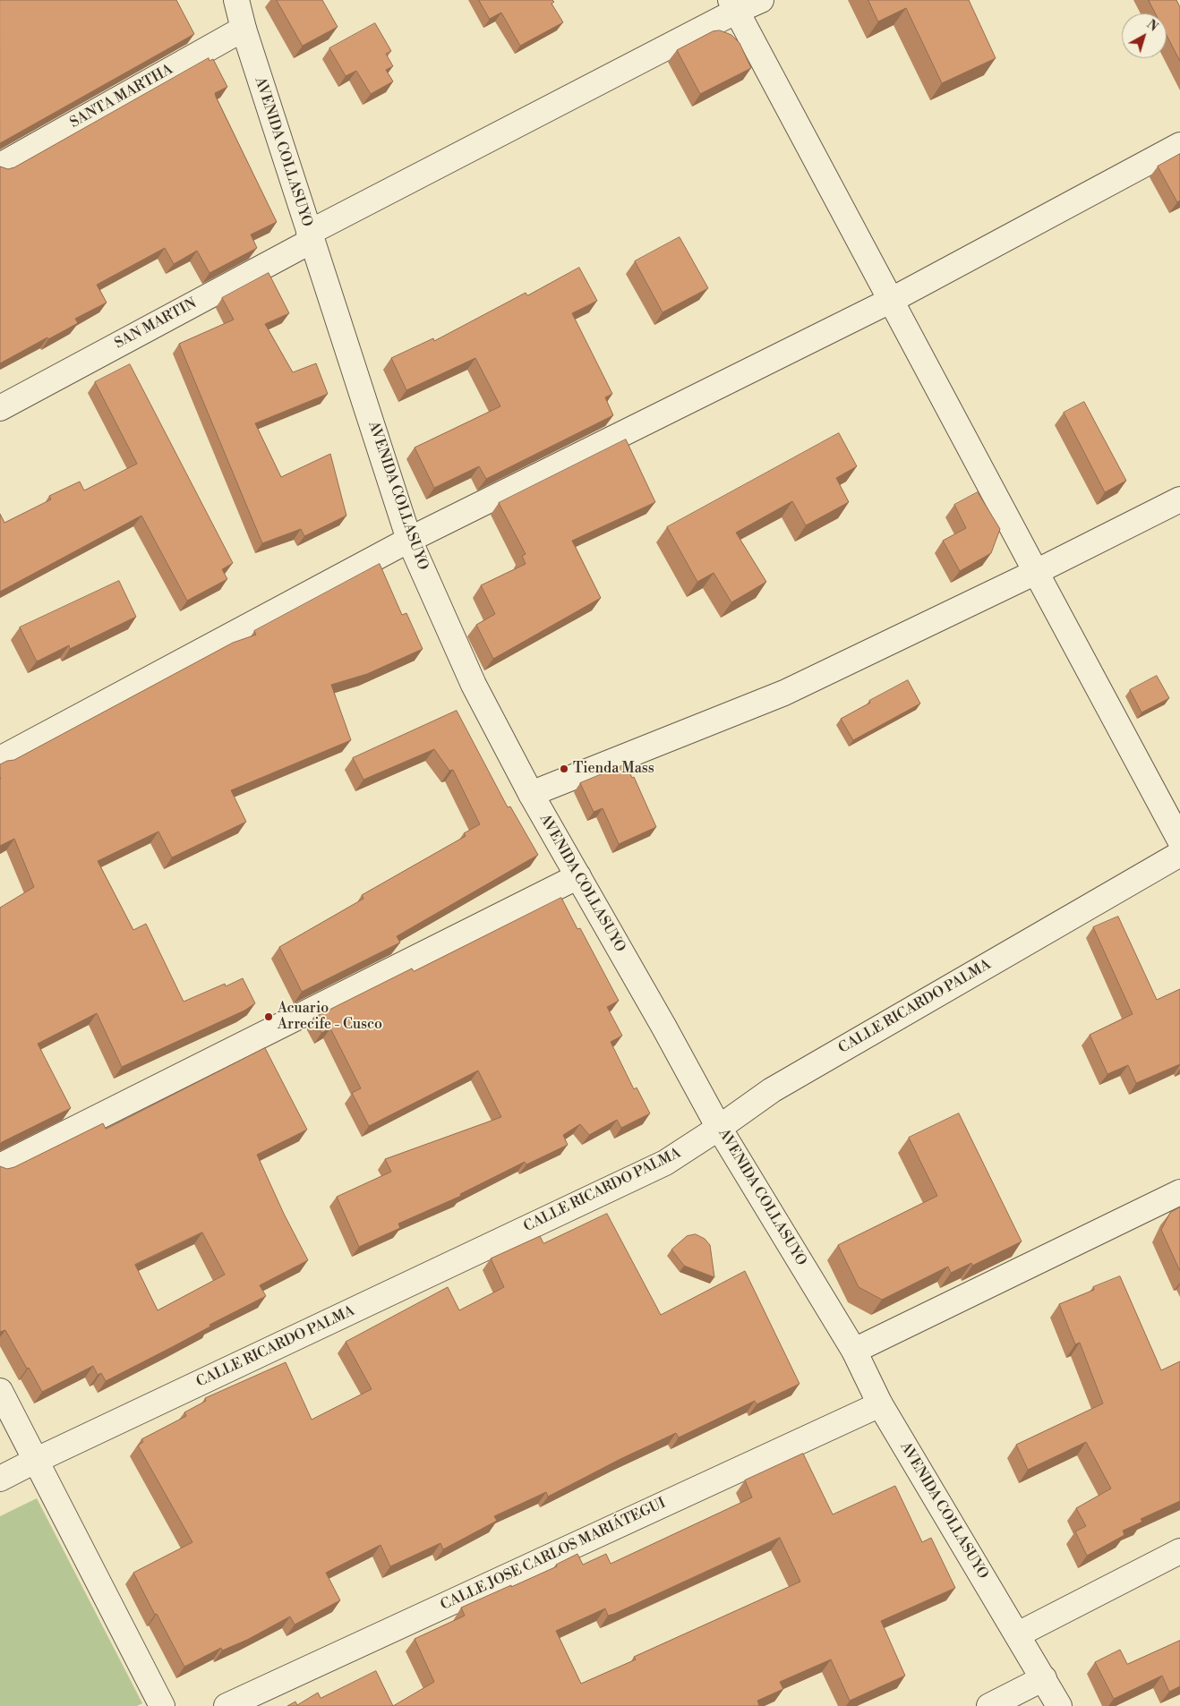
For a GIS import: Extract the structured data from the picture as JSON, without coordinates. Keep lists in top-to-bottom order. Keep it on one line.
{"streets":{"street":["SANTA MARTHA","AVENIDA COLLASUYO","SAN MARTIN","CALLE RICARDO PALMA","CALLE JOSE CARLOS MARIÁTEGUI"]},"crossings":[["SANTA MARTHA","AVENIDA COLLASUYO"],["AVENIDA COLLASUYO","SAN MARTIN"],["AVENIDA COLLASUYO","CALLE RICARDO PALMA"],["AVENIDA COLLASUYO","CALLE JOSE CARLOS MARIÁTEGUI"]],"places":["Tienda Mass","Acuario Arrecife - Cusco"],"north":"top right"}
